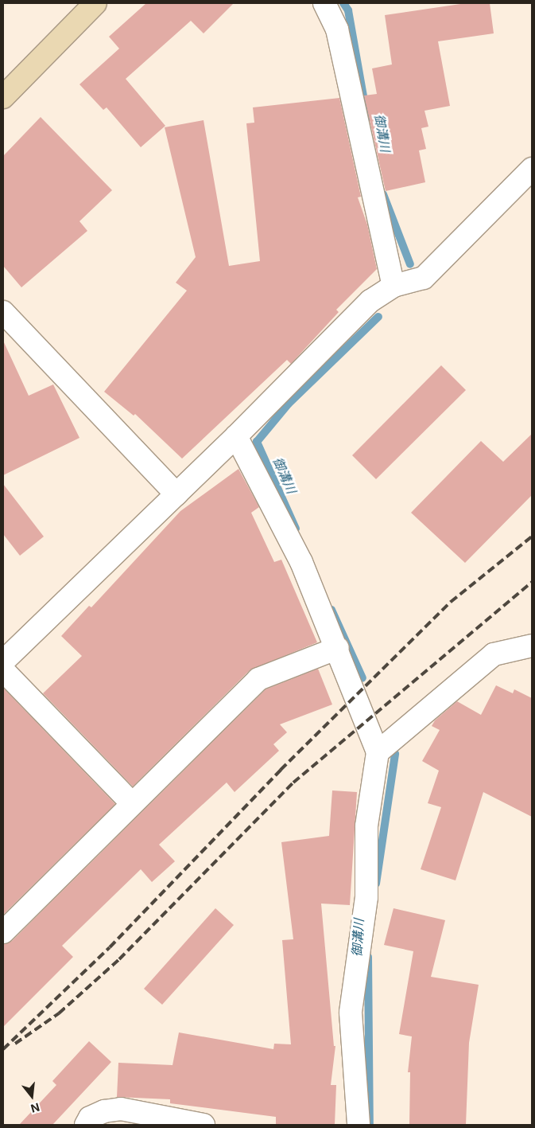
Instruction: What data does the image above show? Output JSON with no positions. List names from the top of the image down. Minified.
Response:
{"water":["御溝川"],"north":"bottom"}
